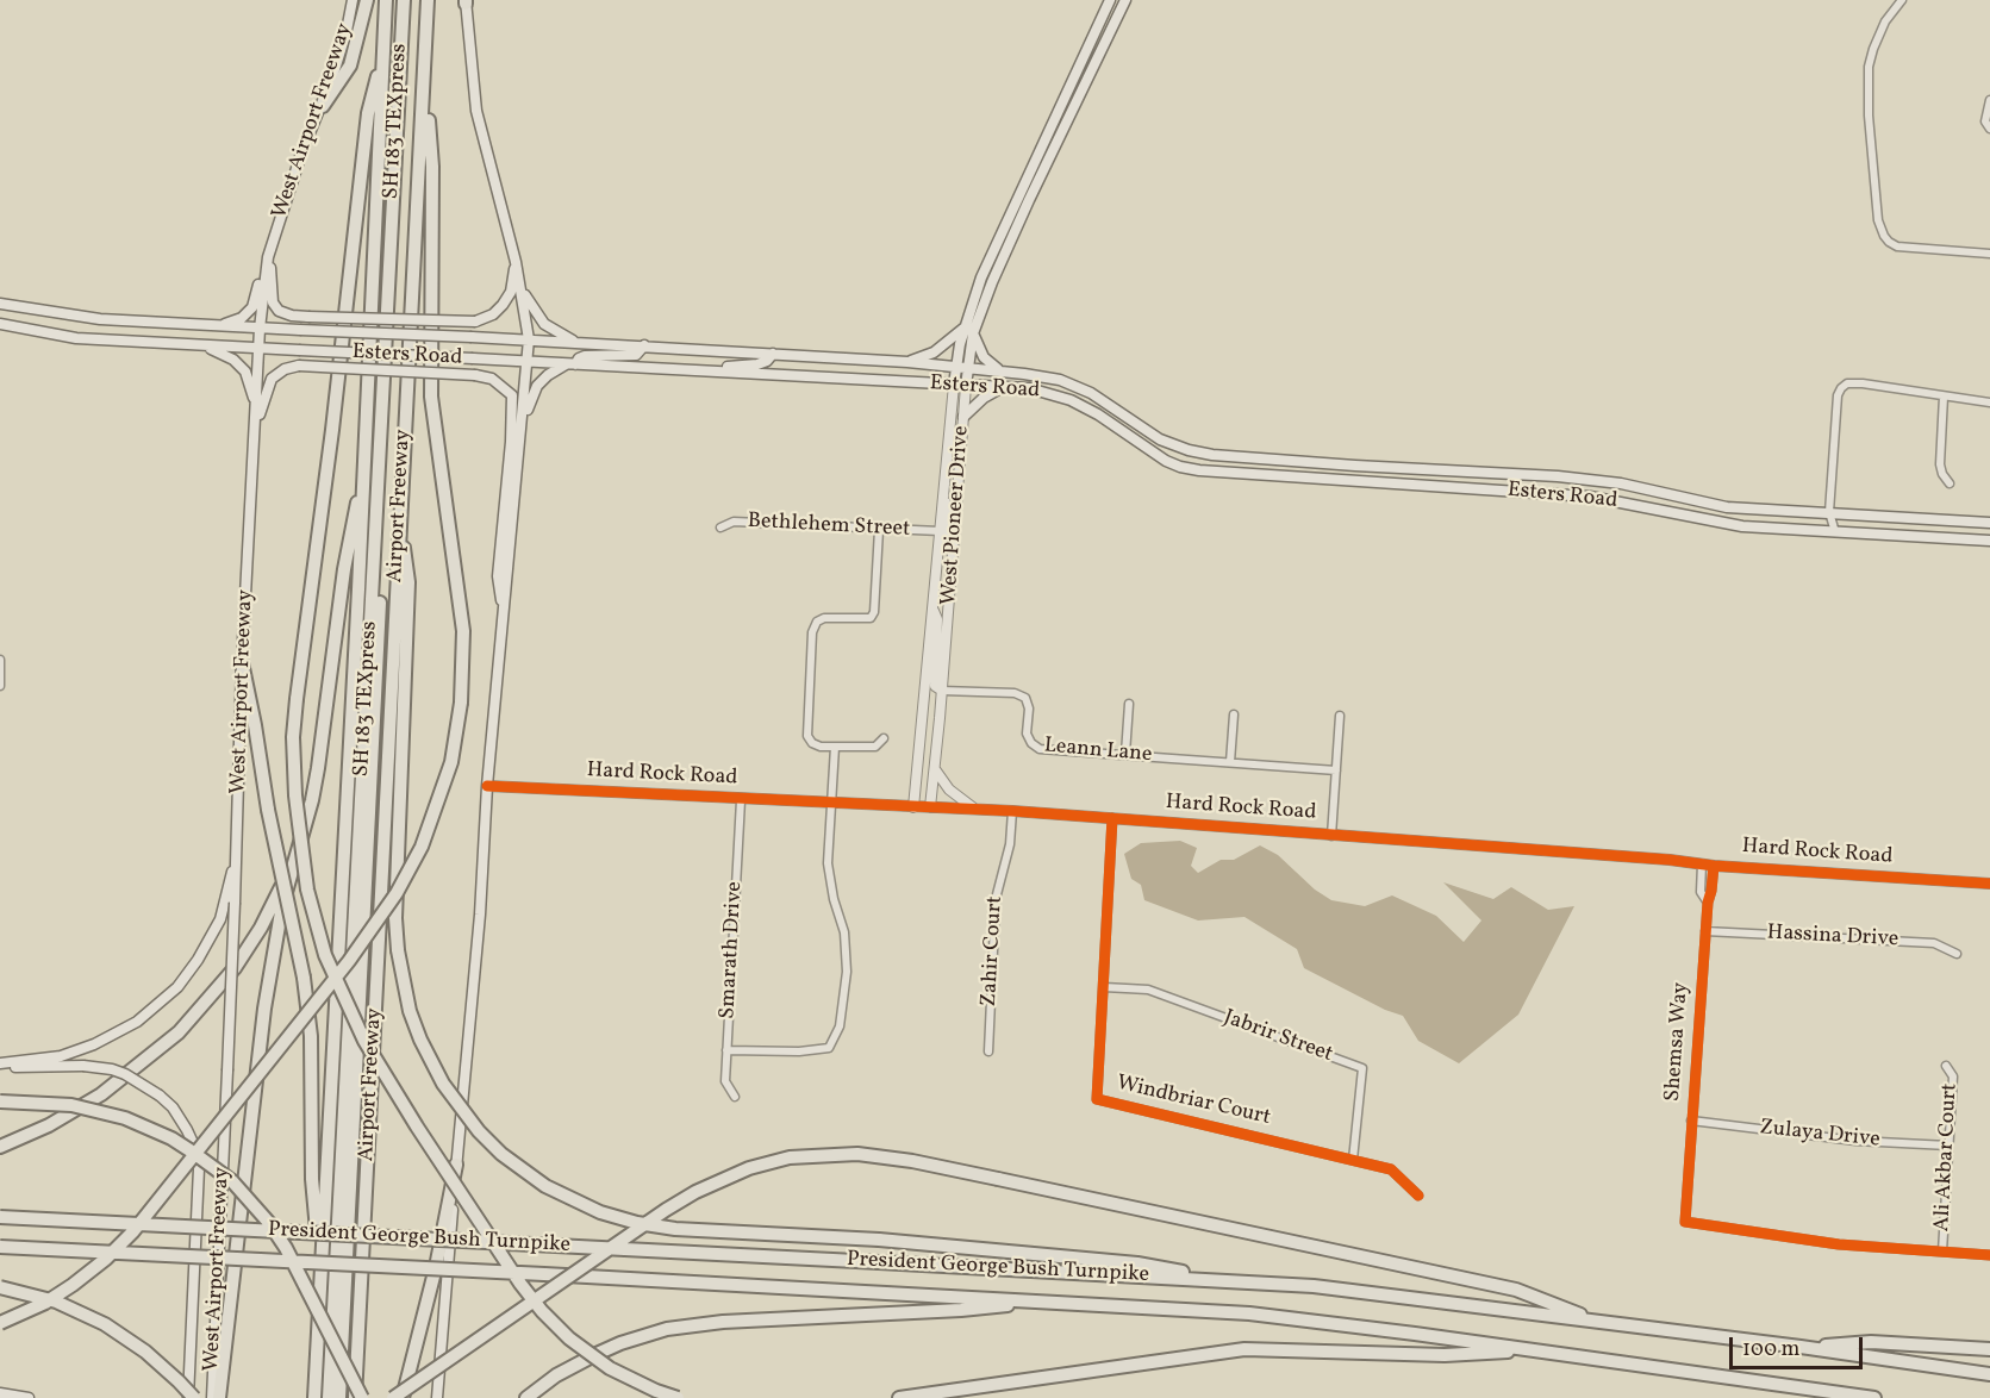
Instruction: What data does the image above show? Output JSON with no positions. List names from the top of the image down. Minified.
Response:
{"streets":{"highway":["SH 183 TEXpress","Airport Freeway","President George Bush Turnpike"],"main road":["West Airport Freeway","Esters Road","West Pioneer Drive"],"street":["Bethlehem Street","Leann Lane","Hard Rock Road","Hassina Drive","Smarath Drive","Zahir Court","Jabrir Street","Shemsa Way","Windbriar Court","Zulaya Drive","Ali Akbar Court"]},"crossings":[["West Airport Freeway","Esters Road"],["Esters Road","West Pioneer Drive"],["West Pioneer Drive","Bethlehem Street"],["West Pioneer Drive","Leann Lane"],["West Pioneer Drive","Hard Rock Road"],["Hard Rock Road","Smarath Drive"],["Hard Rock Road","Zahir Court"],["Hard Rock Road","Shemsa Way"],["Hard Rock Road","Windbriar Court"],["Hassina Drive","Shemsa Way"],["Jabrir Street","Windbriar Court"],["Shemsa Way","Zulaya Drive"],["Shemsa Way","Ali Akbar Court"],["Zulaya Drive","Ali Akbar Court"]],"scale_bar":"100 m"}
